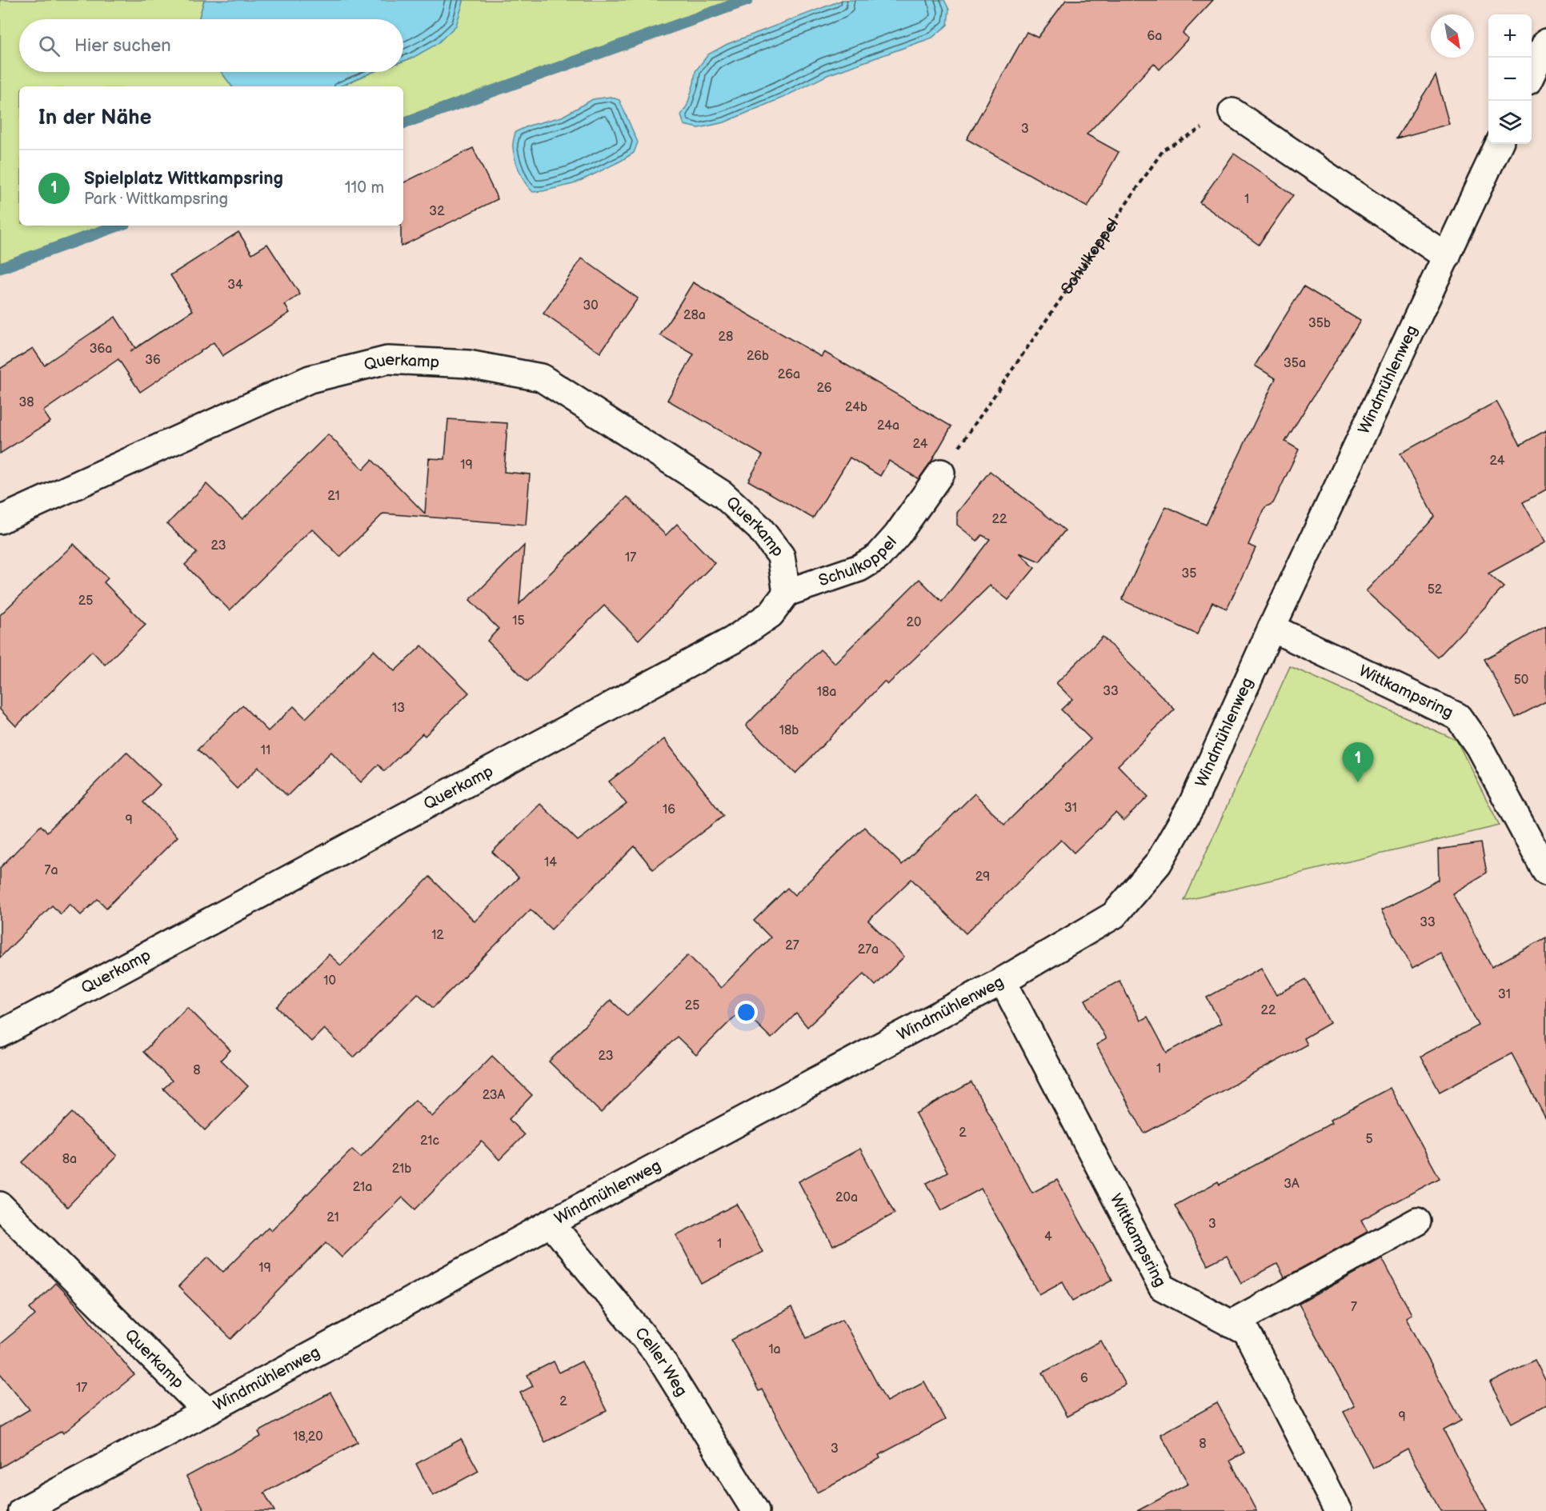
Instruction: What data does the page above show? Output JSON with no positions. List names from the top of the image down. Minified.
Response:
{"streets":{"street":["Schulkoppel","Querkamp","Windmühlenweg","Wittkampsring","Celler Weg"]},"crossings":[["Schulkoppel","Querkamp"],["Querkamp","Windmühlenweg"],["Windmühlenweg","Wittkampsring"],["Windmühlenweg","Celler Weg"]],"house_numbers":["6a","3","1","32","34","30","28a","35b","28","36a","26b","36","35a","26a","26","38","24b","24a","24","24","19","21","22","23","17","35","52","25","15","20","50","33","18a","13","18b","11","31","16","9","14","7a","29","33","12","27","27a","10","31","25","22","23","1","8","23A","2","5","21c","8a","21b","3A","21a","20a","21","3","4","1","19","7","1a","6","17","2","9","18,20","8","3"],"north":"bottom right","page":{"map_buttons":["+","−"],"search":"Hier suchen","heading":"In der Nähe","list":[{"mark":"1","name":"Spielplatz Wittkampsring","note":"Park · Wittkampsring","value":"110 m"}],"pins":"1"}}
